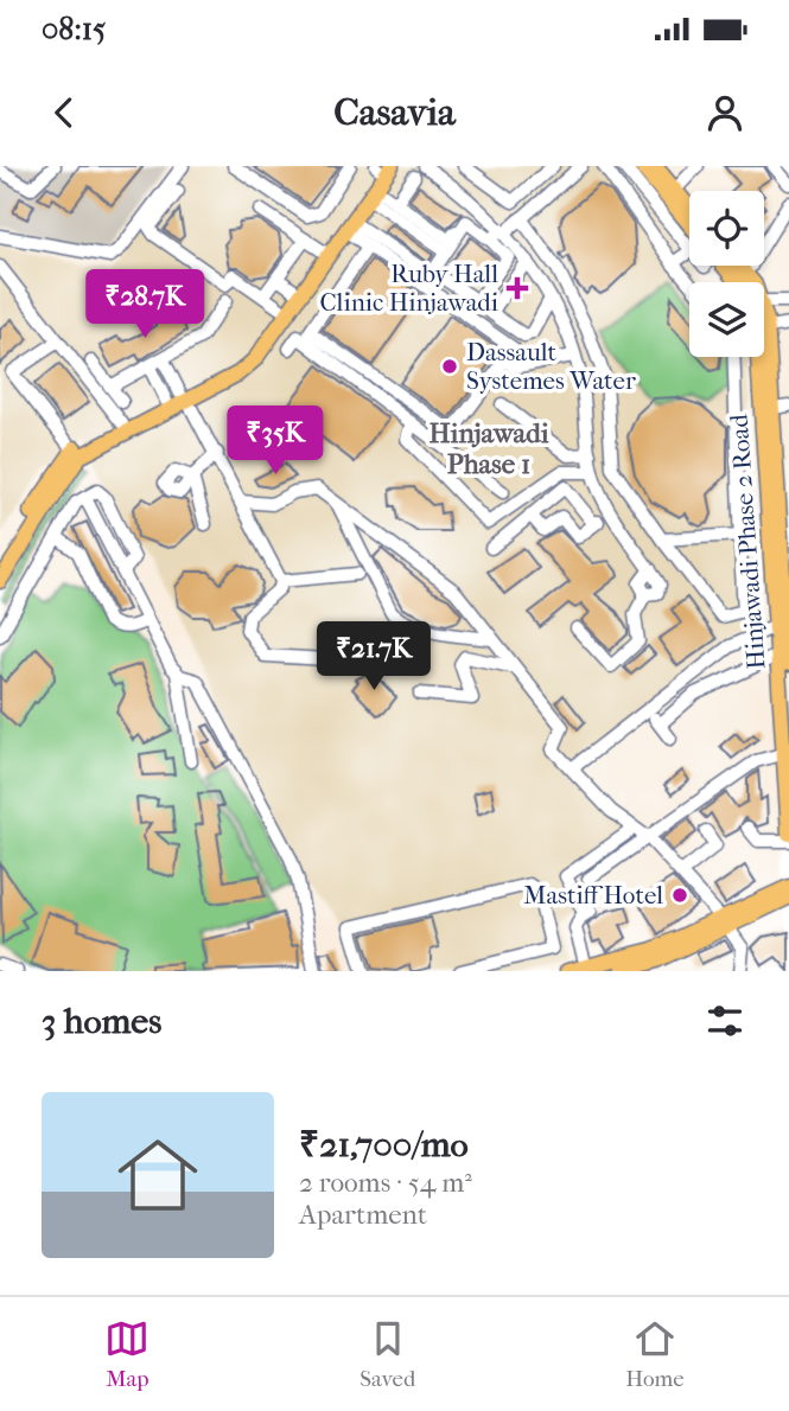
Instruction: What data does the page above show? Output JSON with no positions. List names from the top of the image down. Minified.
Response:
{"streets":{"main road":["Hinjawadi Phase 2 Road"]},"districts":["Hinjawadi Phase 1"],"places":{"health":["Ruby Hall Clinic Hinjawadi"],"other":["Dassault Systemes Water","Mastiff Hotel"]},"page":{"status":"08:15","header":"Casavia","price":["₹28.7K","₹35K","₹21.7K"],"heading":"3 homes","list":[{"name":"₹21,700/mo","note":"2 rooms · 54 m² · Apartment"}],"tabs":["Map","Saved","Home"]}}
